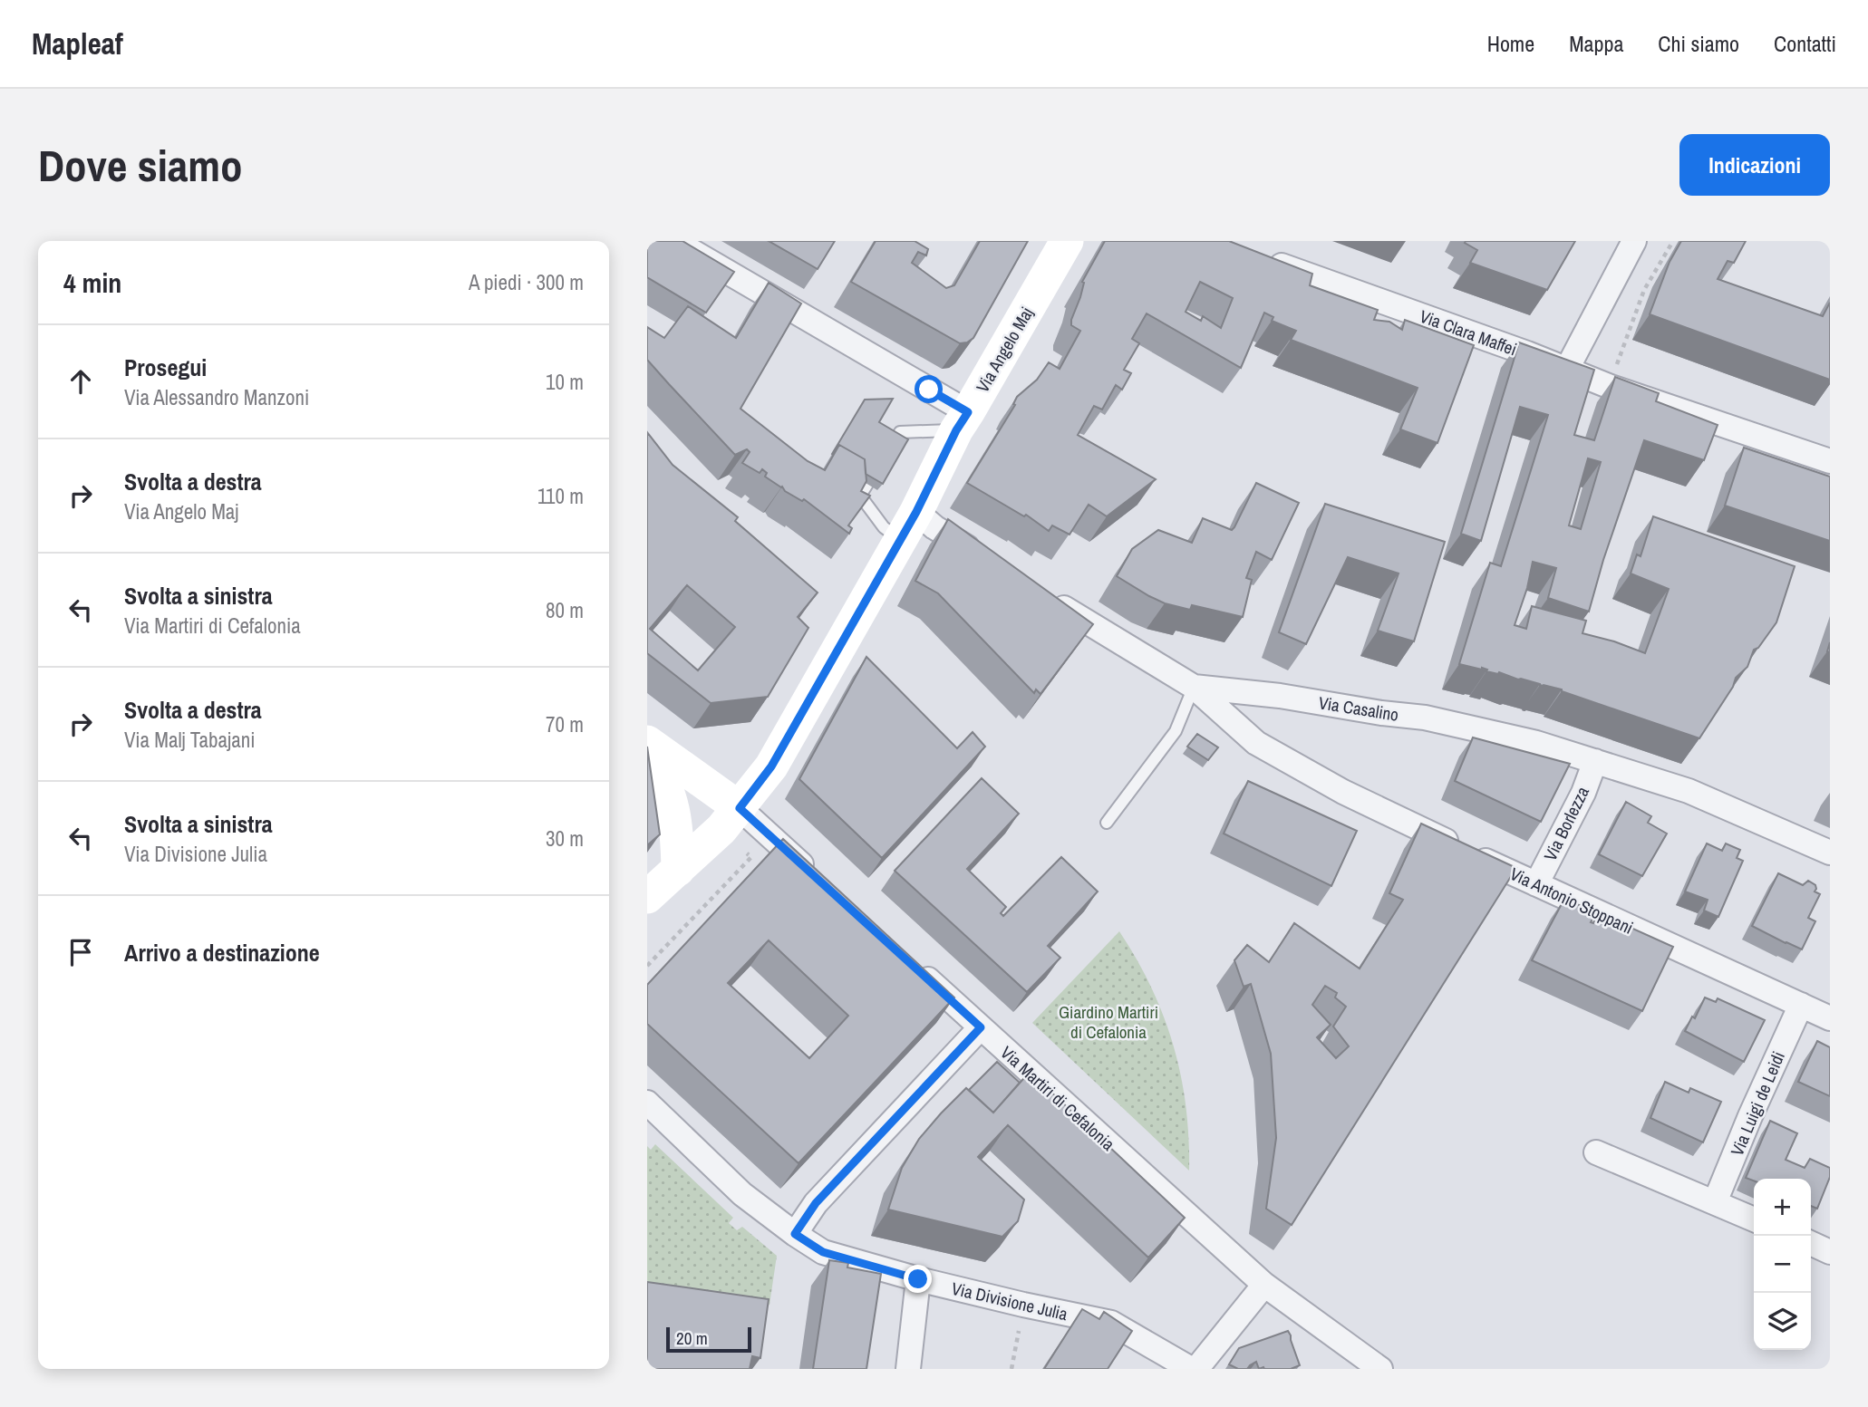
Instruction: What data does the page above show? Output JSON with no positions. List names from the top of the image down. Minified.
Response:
{"streets":{"main road":["Via Angelo Maj"],"street":["Via Clara Maffei","Via Casalino","Via Borlezza","Via Antonio Stoppani","Via Martiri di Cefalonia","Via Luigi de Leidi","Via Divisione Julia"]},"crossings":[["Via Casalino","Via Borlezza"],["Via Casalino","Via Antonio Stoppani"],["Via Borlezza","Via Antonio Stoppani"],["Via Antonio Stoppani","Via Luigi de Leidi"]],"parks":["Giardino Martiri di Cefalonia"],"scale_bar":"20 m","page":{"header":"Mapleaf","nav":["Home","Mappa","Chi siamo","Contatti"],"buttons":"Indicazioni","title":"Dove siamo","heading":["4 min","A piedi · 300 m"],"list":[["Prosegui","Via Alessandro Manzoni","10 m"],["Svolta a destra","Via Angelo Maj","110 m"],["Svolta a sinistra","Via Martiri di Cefalonia","80 m"],["Svolta a destra","Via Malj Tabajani","70 m"],["Svolta a sinistra","Via Divisione Julia","30 m"],"Arrivo a destinazione"],"map_buttons":["+","−"],"scale":"20 m"}}
